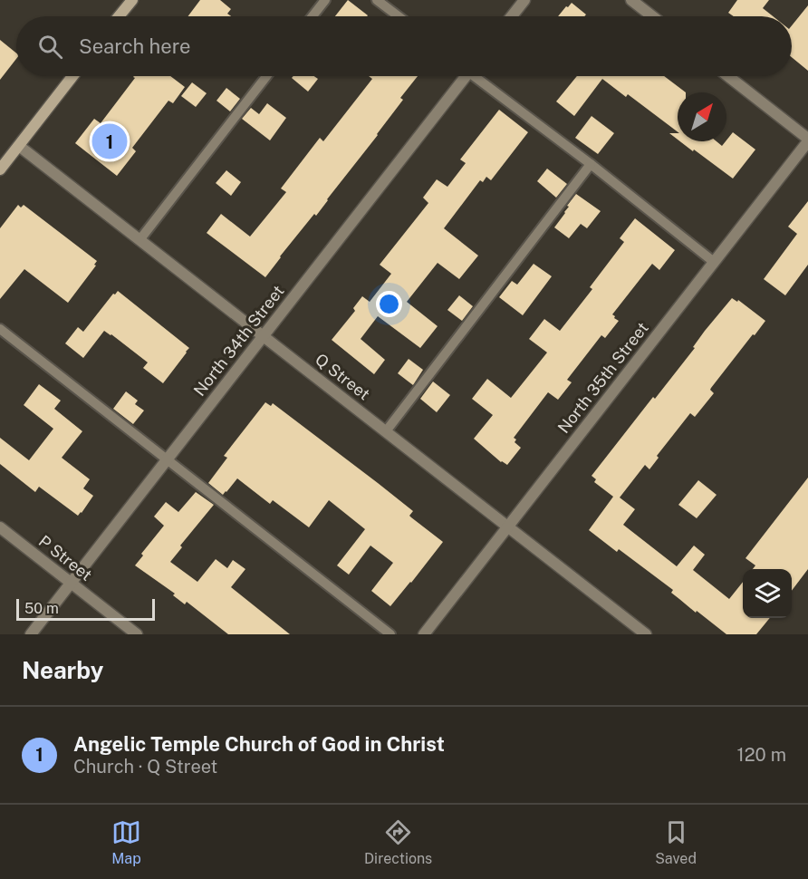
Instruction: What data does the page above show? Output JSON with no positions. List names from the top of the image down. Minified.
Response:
{"streets":{"street":["North 34th Street","Q Street","North 35th Street","P Street"]},"crossings":[["North 34th Street","Q Street"],["North 34th Street","P Street"],["Q Street","North 35th Street"]],"scale_bar":"50 m","north":"top right","page":{"search":"Search here","pins":"1","scale":"50 m","heading":"Nearby","list":[{"mark":"1","name":"Angelic Temple Church of God in Christ","note":"Church · Q Street","value":"120 m"}],"nav":["Map","Directions","Saved"]}}
